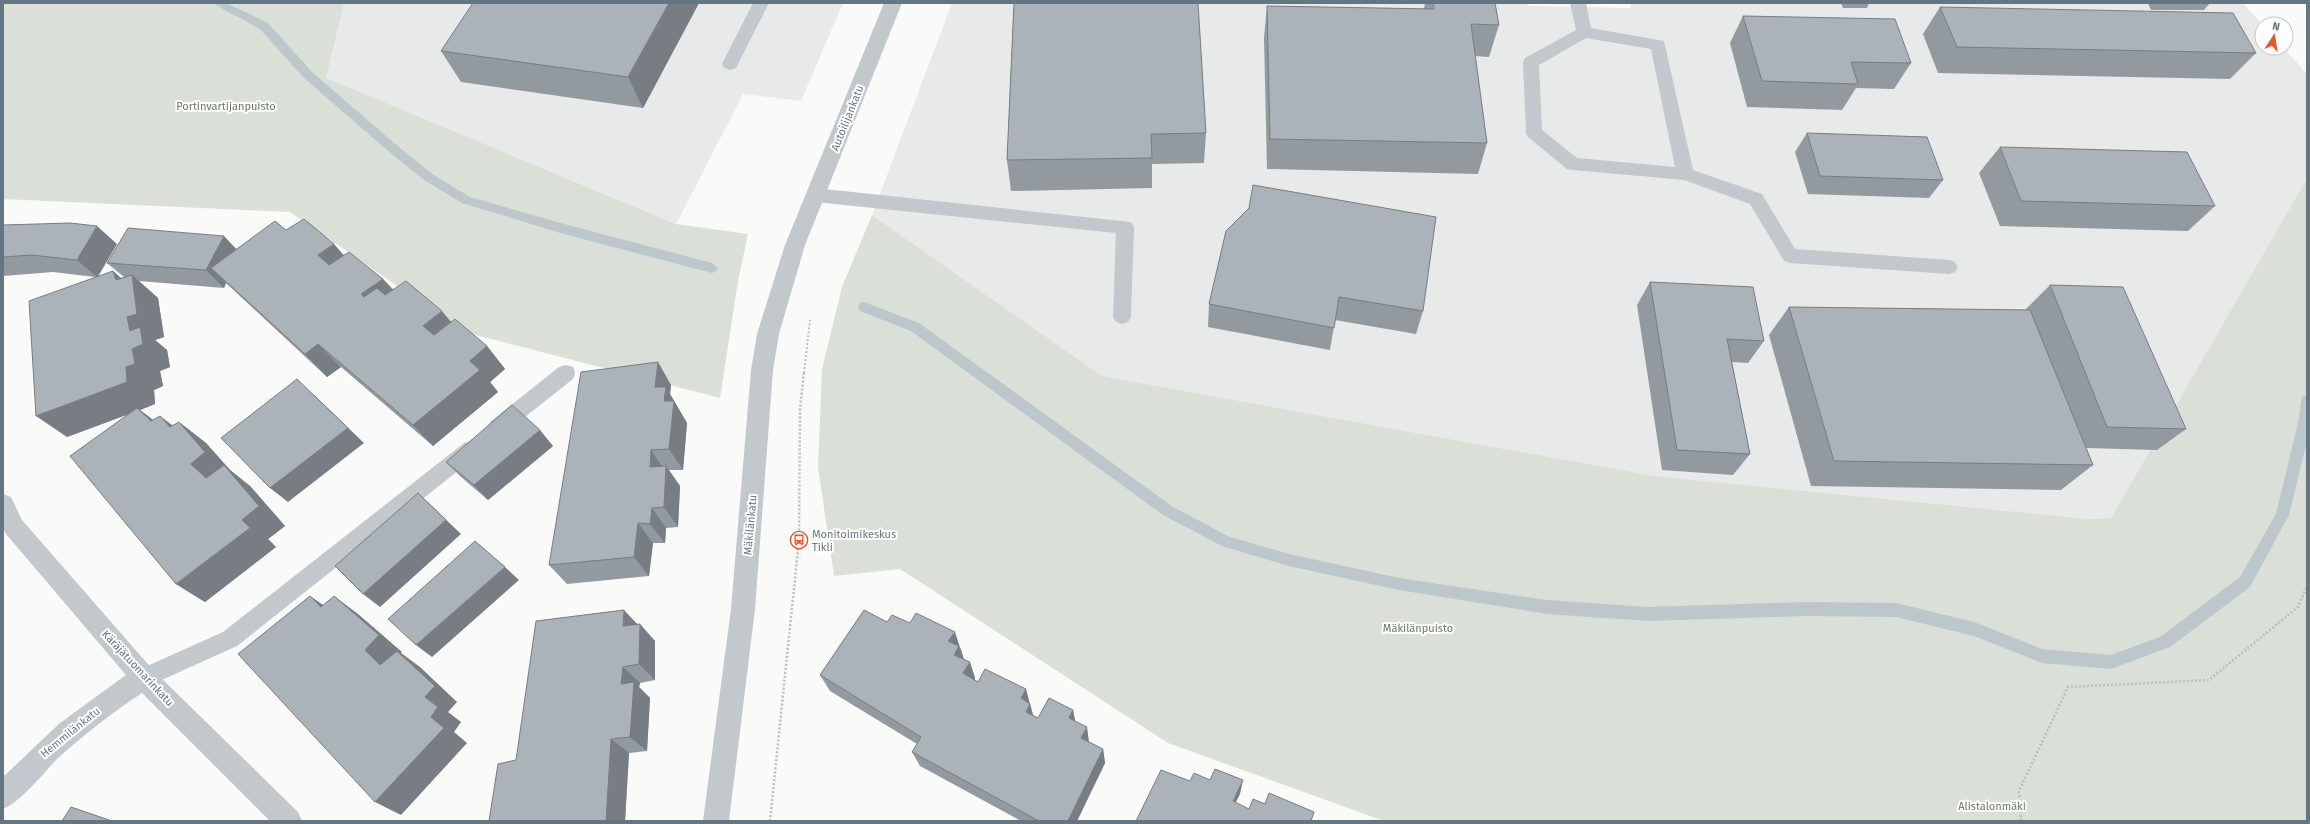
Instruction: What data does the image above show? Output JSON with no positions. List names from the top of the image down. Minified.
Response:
{"streets":{"street":["Autoilijankatu","Mäkilänkatu","Käräjätuomarinkatu","Hemmilänkatu"]},"crossings":[["Autoilijankatu","Mäkilänkatu"],["Käräjätuomarinkatu","Hemmilänkatu"]],"parks":["Portinvartijanpuisto","Mäkilänpuisto","Alistalonmäki"],"places":{"bus stop":["Monitoimikeskus Tikli"]},"north":"top"}
